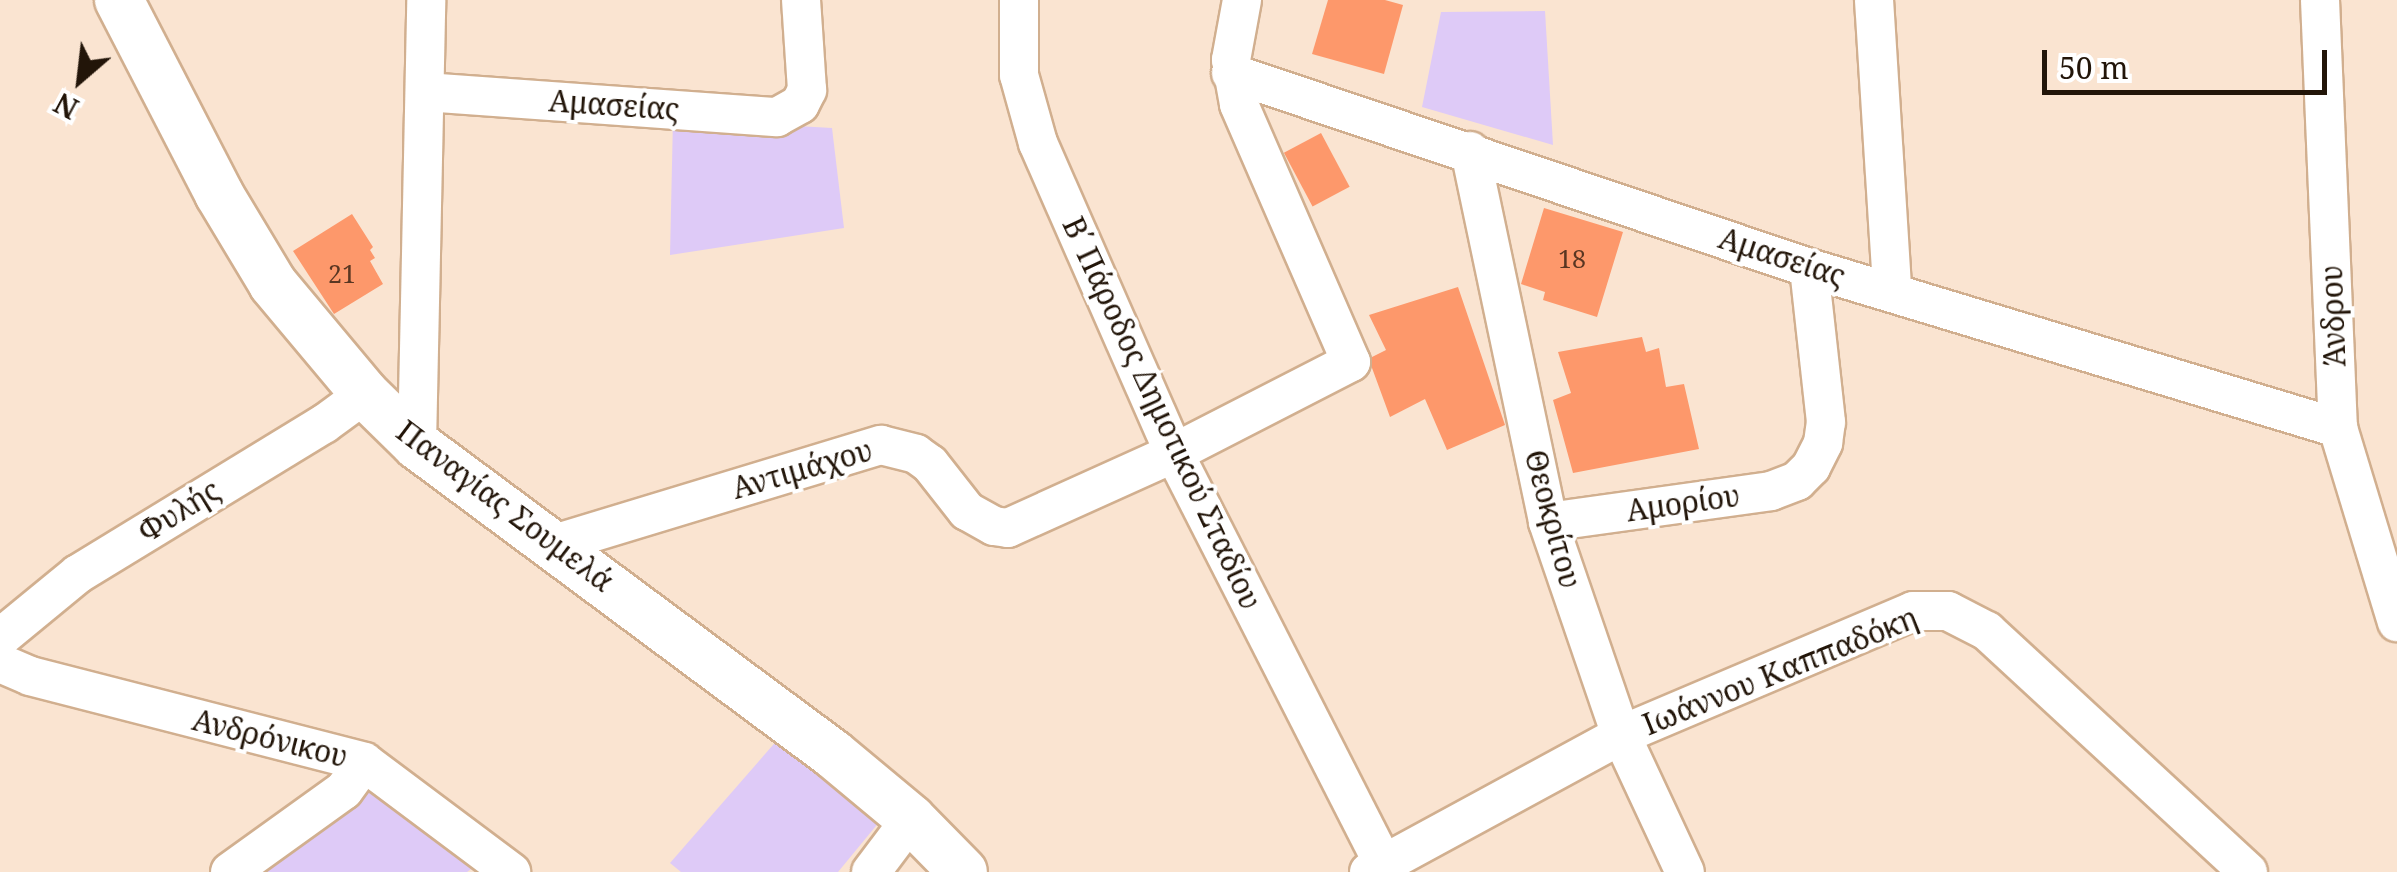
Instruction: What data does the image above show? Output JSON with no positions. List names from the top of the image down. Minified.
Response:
{"streets":{"street":["Αμασείας","Άνδρου","Β΄ Πάροδος Δημοτικού Σταδίου","Αντιμάχου","Αμορίου","Παναγίας Σουμελά","Φυλής","Θεοκρίτου","Ιωάννου Καππαδόκη","Ανδρόνικου"]},"crossings":[["Αμασείας","Άνδρου"],["Αμασείας","Αντιμάχου"],["Αμασείας","Αμορίου"],["Αμασείας","Θεοκρίτου"],["Β΄ Πάροδος Δημοτικού Σταδίου","Αντιμάχου"],["Β΄ Πάροδος Δημοτικού Σταδίου","Ιωάννου Καππαδόκη"],["Αντιμάχου","Παναγίας Σουμελά"],["Αμορίου","Θεοκρίτου"],["Παναγίας Σουμελά","Φυλής"],["Θεοκρίτου","Ιωάννου Καππαδόκη"]],"house_numbers":["18","21"],"scale_bar":"50 m","north":"bottom left"}
